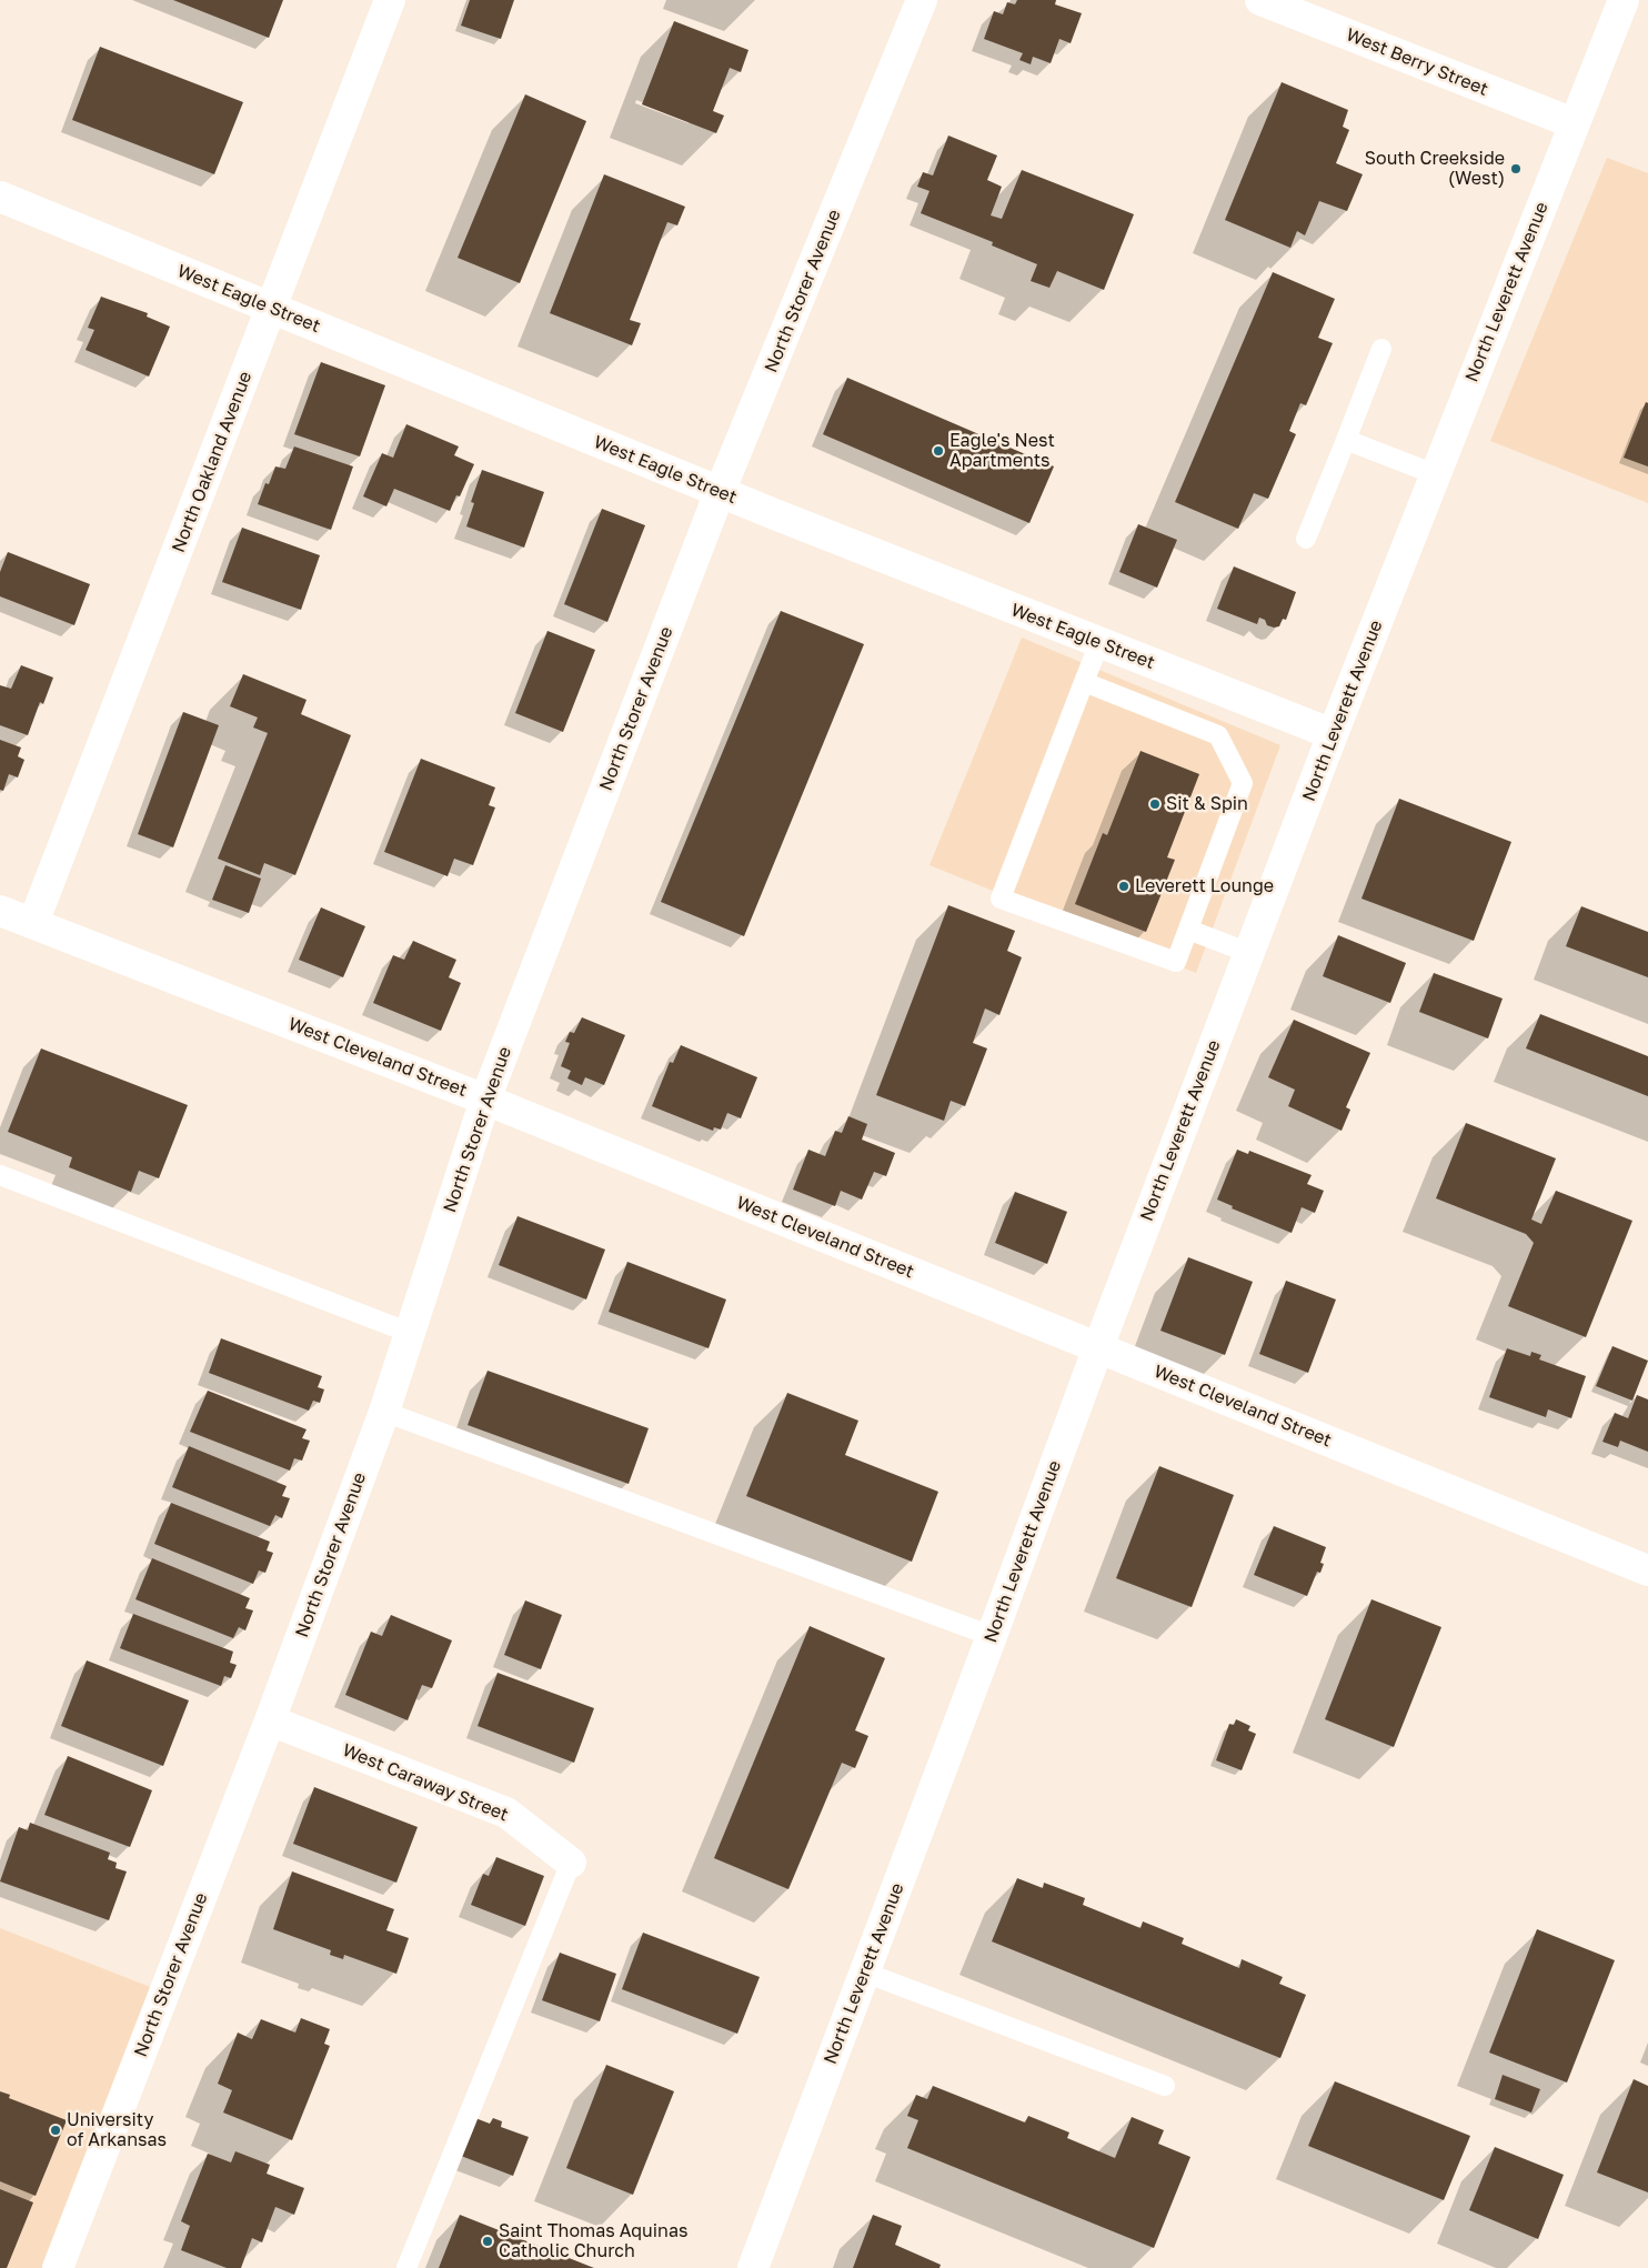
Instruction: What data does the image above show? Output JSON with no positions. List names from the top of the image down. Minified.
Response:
{"streets":{"street":["West Berry Street","North Storer Avenue","North Leverett Avenue","West Eagle Street","North Oakland Avenue","West Cleveland Street","West Caraway Street"]},"crossings":[["West Berry Street","North Leverett Avenue"],["North Storer Avenue","West Eagle Street"],["North Storer Avenue","West Cleveland Street"],["North Storer Avenue","West Caraway Street"],["North Leverett Avenue","West Eagle Street"],["North Leverett Avenue","West Cleveland Street"],["West Eagle Street","North Oakland Avenue"],["North Oakland Avenue","West Cleveland Street"]],"places":["South Creekside (West)","Eagle's Nest Apartments","Sit & Spin","Leverett Lounge","University of Arkansas","Saint Thomas Aquinas Catholic Church"]}
